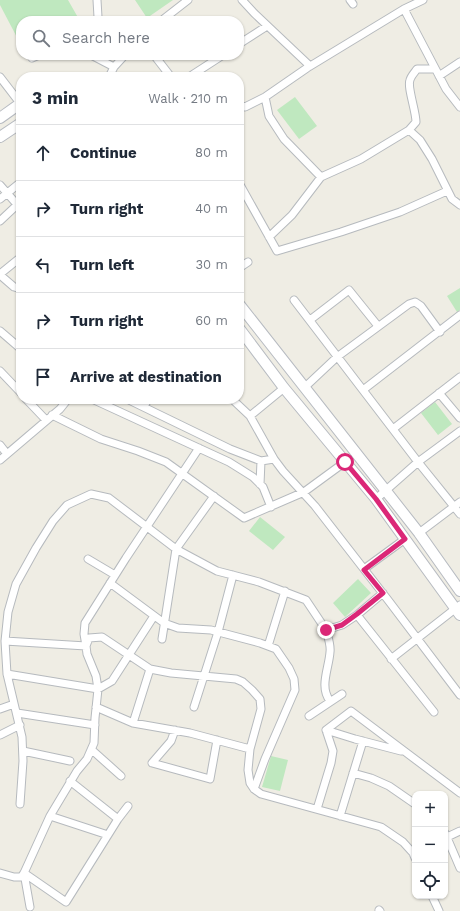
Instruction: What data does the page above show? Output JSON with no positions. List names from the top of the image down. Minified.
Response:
{"page":{"search":"Search here","heading":["3 min","Walk · 210 m"],"list":[["Continue","80 m"],["Turn right","40 m"],["Turn left","30 m"],["Turn right","60 m"],"Arrive at destination"],"map_buttons":["+","−"]}}
